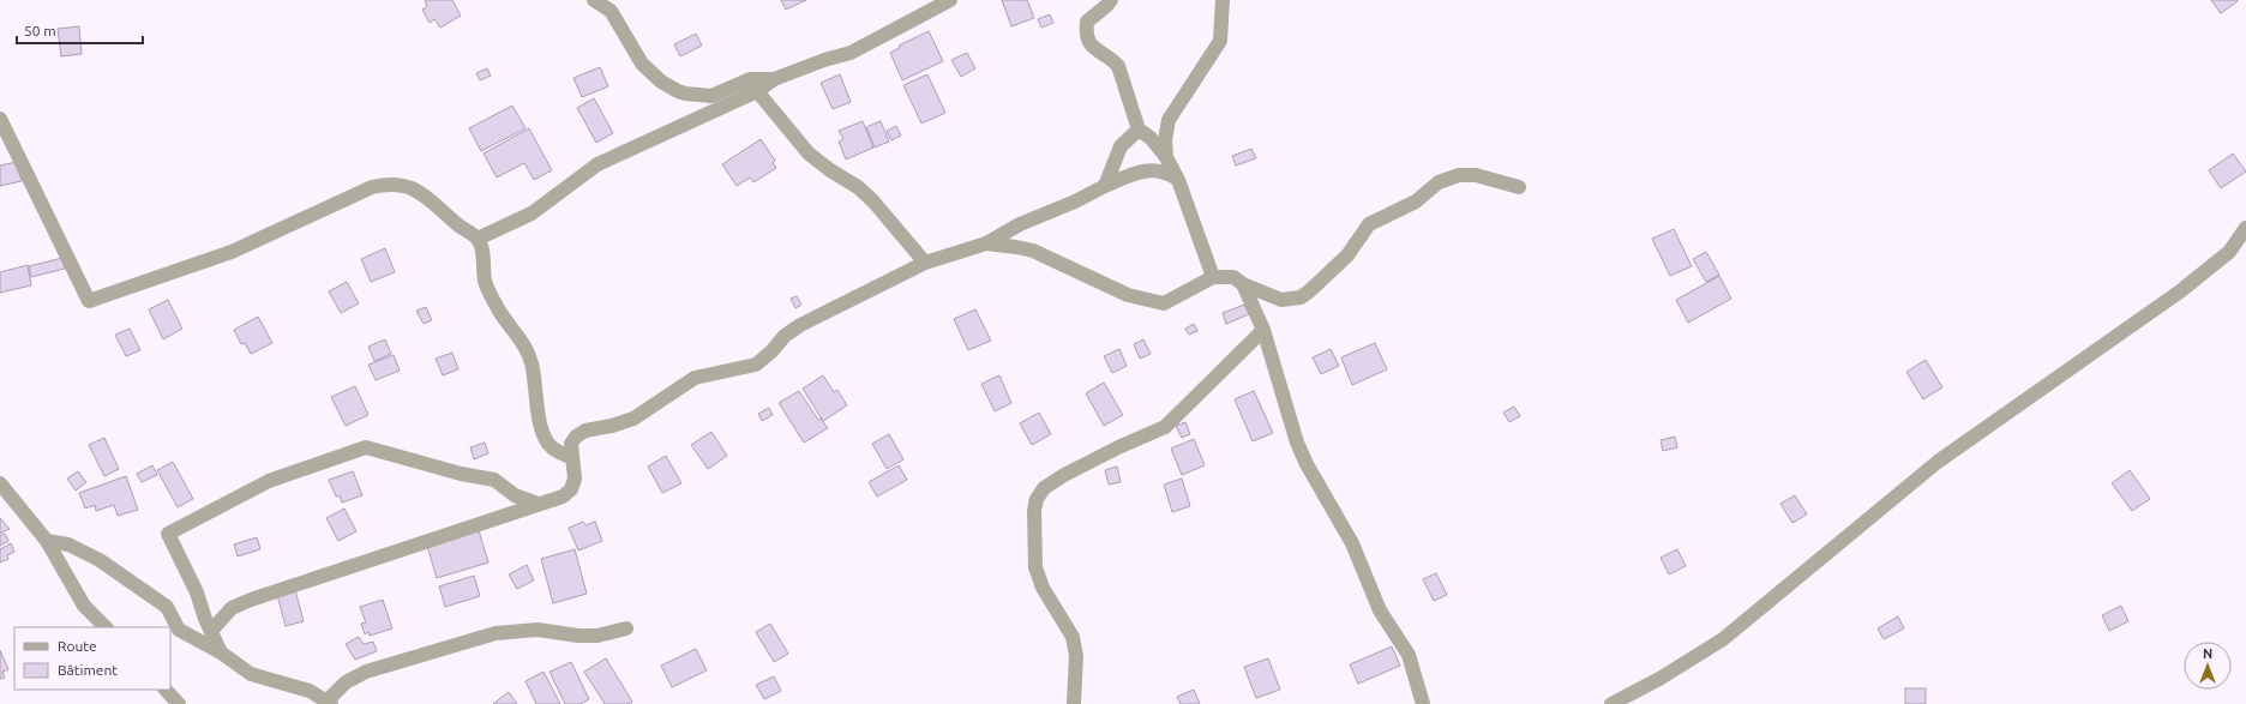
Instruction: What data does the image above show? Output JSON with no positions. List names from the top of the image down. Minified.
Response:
{"legend":["Route","Bâtiment"],"scale_bar":"50 m","north":"top"}
